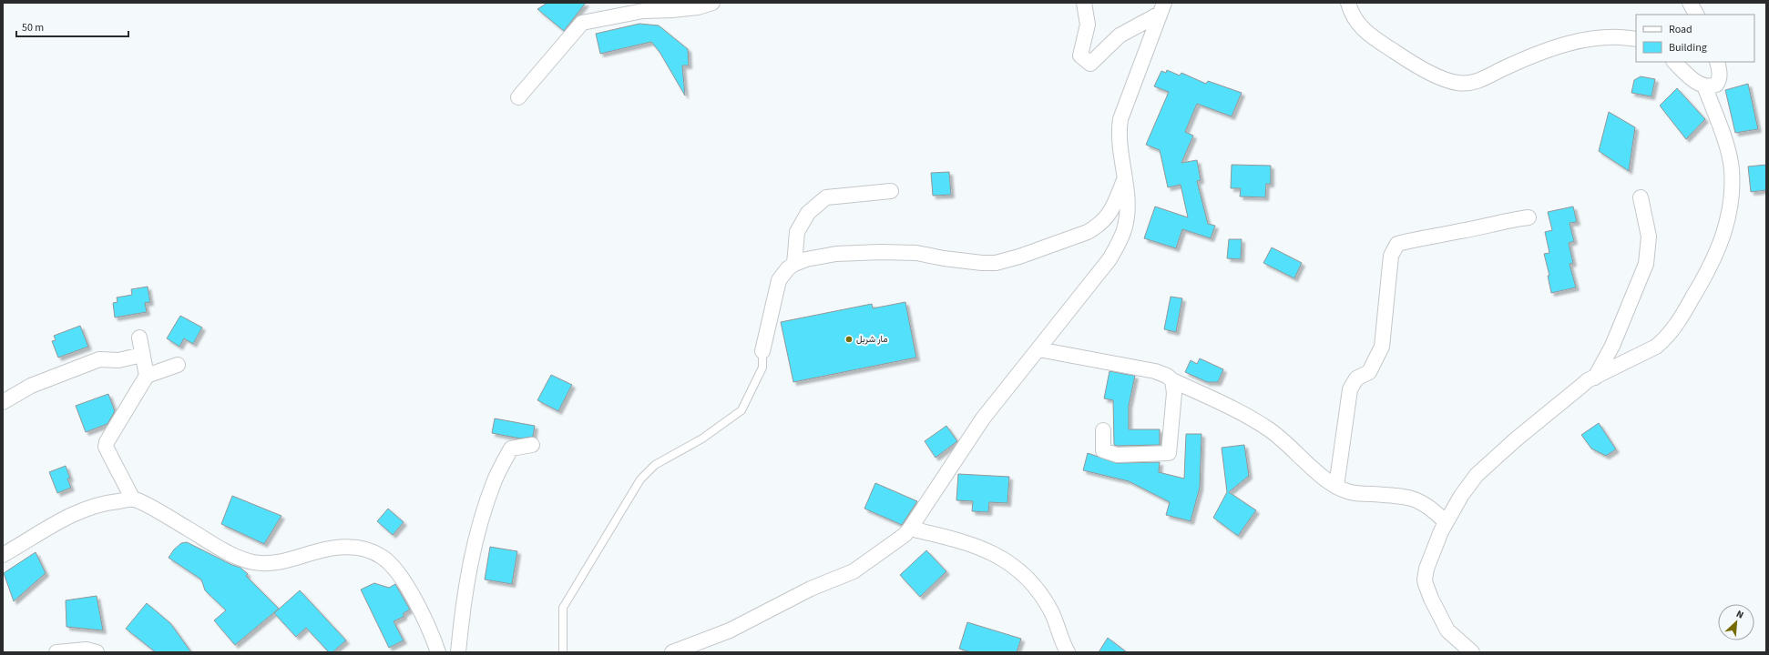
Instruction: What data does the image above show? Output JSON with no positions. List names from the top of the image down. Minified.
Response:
{"places":["مار شربل"],"legend":["Road","Building"],"scale_bar":"50 m","north":"top right"}
